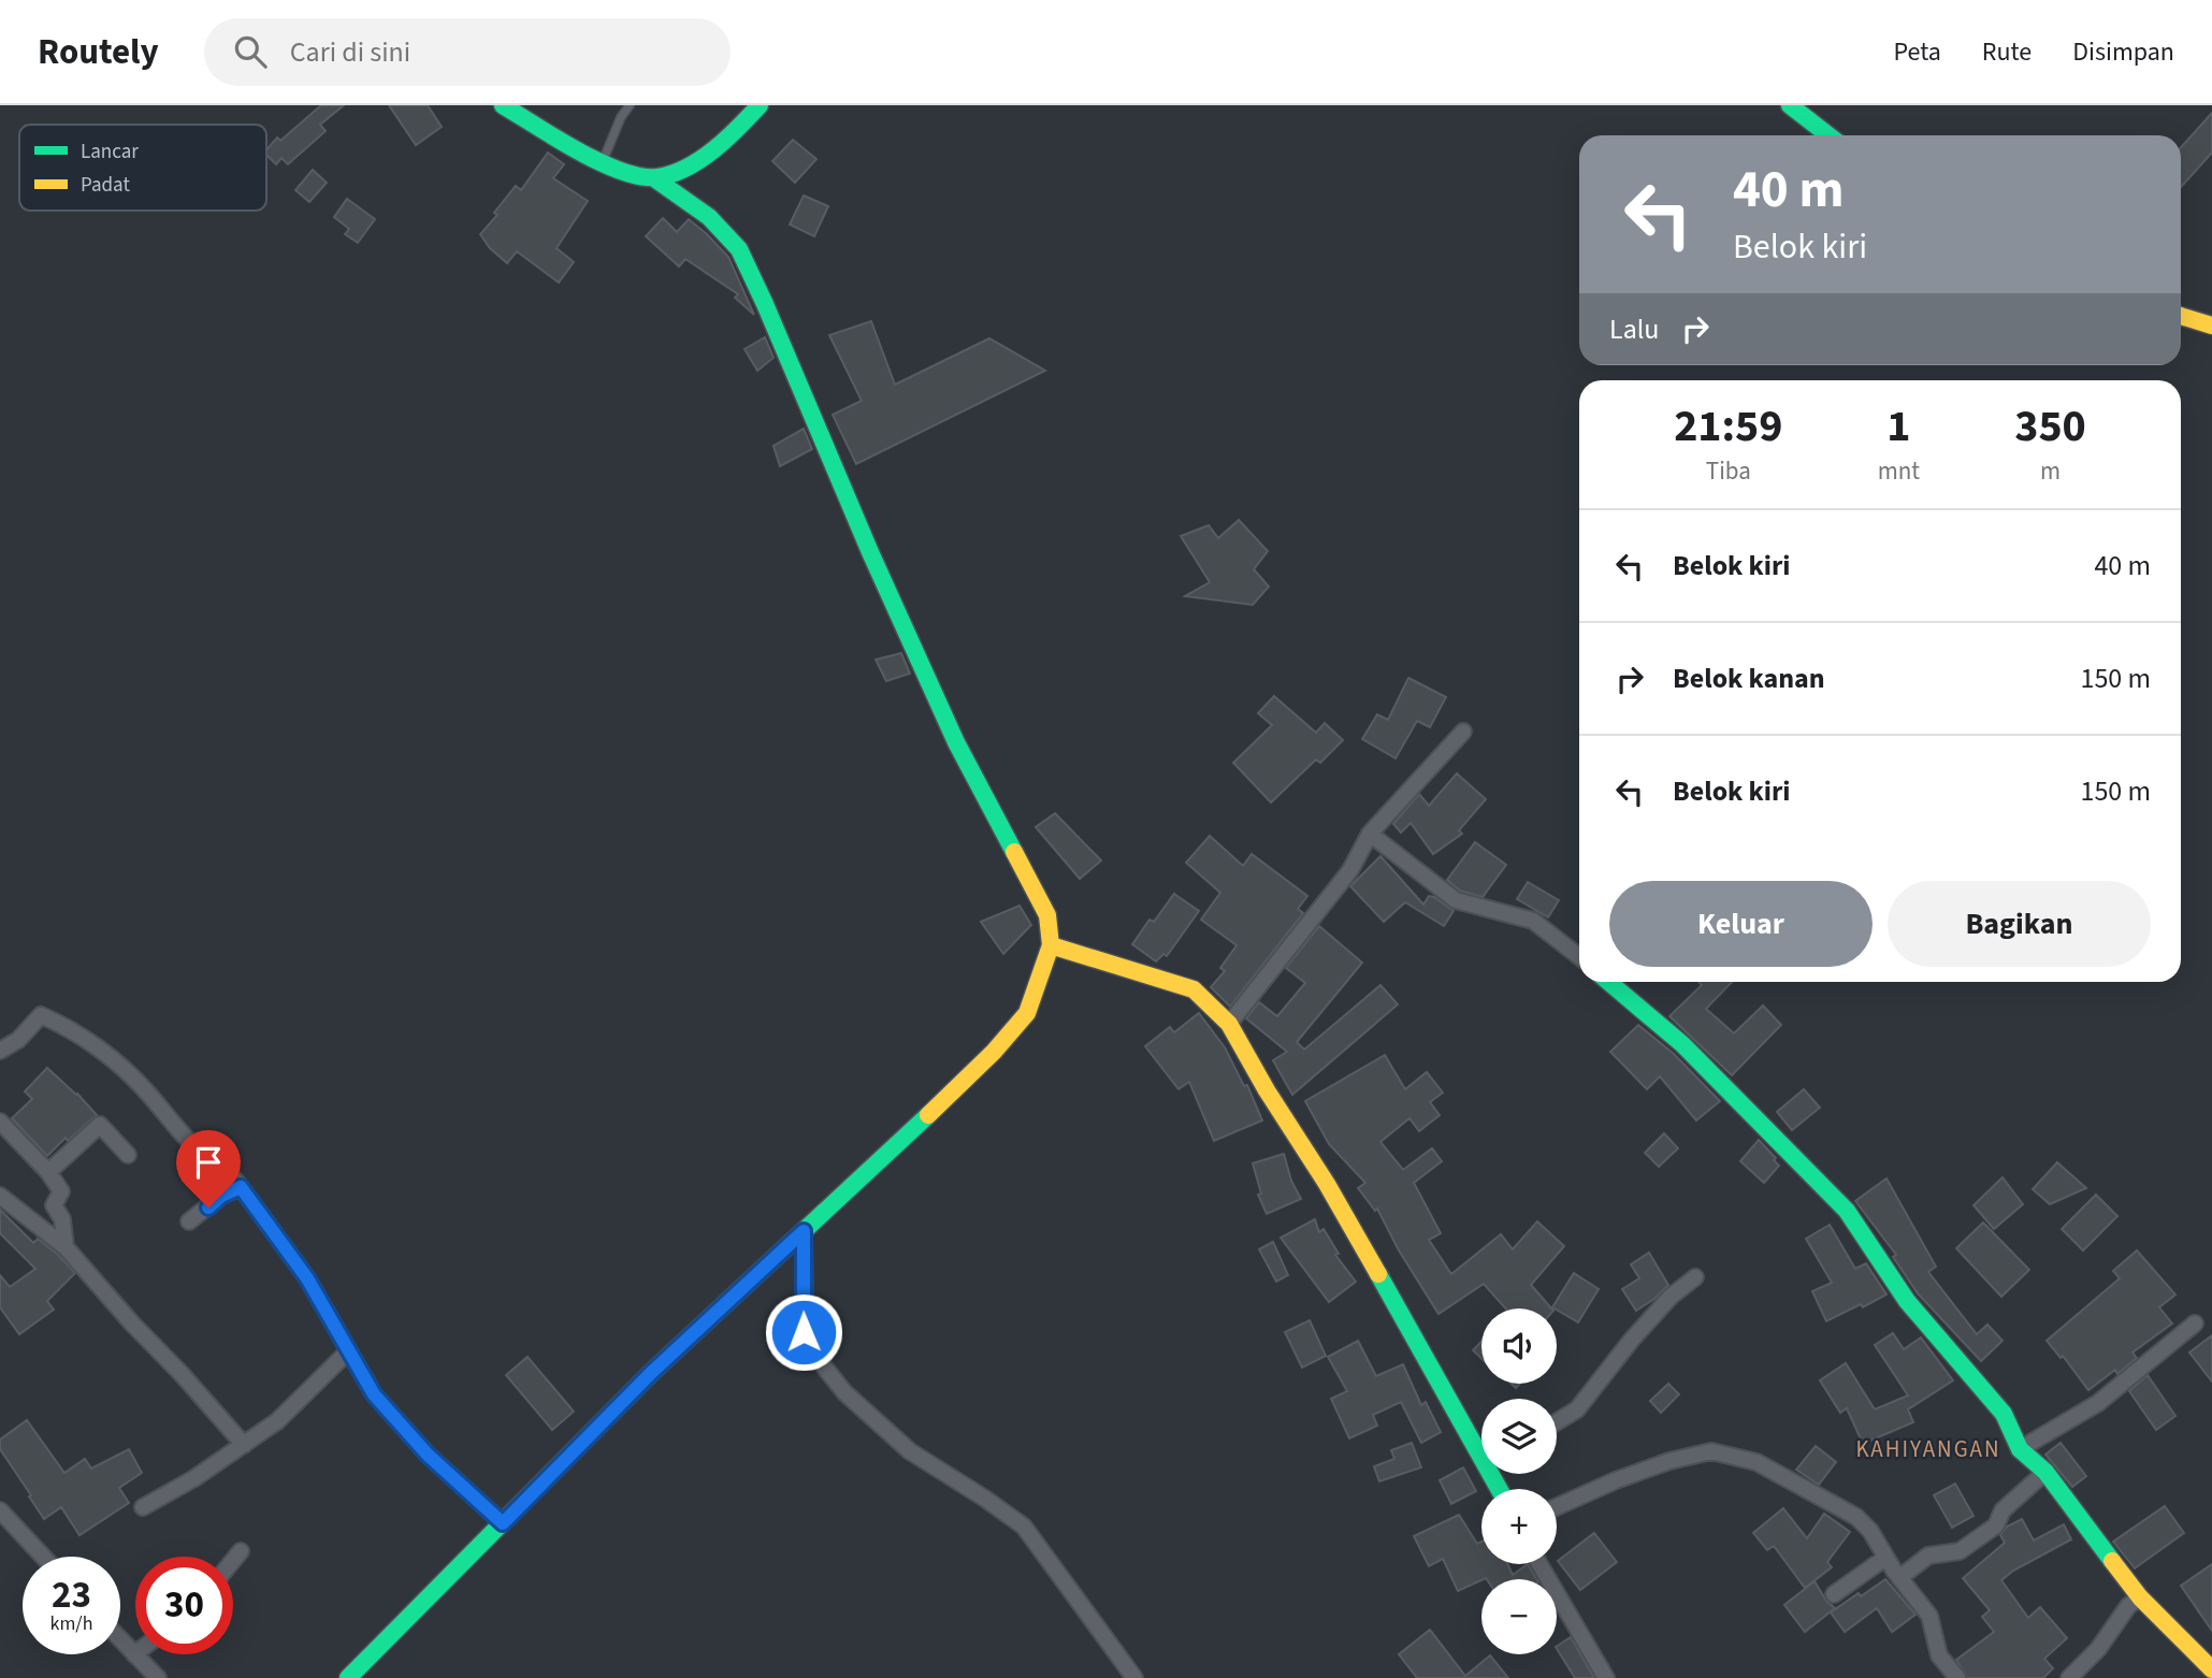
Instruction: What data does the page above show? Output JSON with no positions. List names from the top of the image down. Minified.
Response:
{"districts":["KAHIYANGAN"],"legend":["Lancar","Padat"],"page":{"header":"Routely","search":"Cari di sini","nav":["Peta","Rute","Disimpan"],"turn":["40 m","Belok kiri"],"then":"Lalu","eta":["21:59","Tiba","1","mnt","350","m"],"list":[{"name":"Belok kiri","value":"40 m"},{"name":"Belok kanan","value":"150 m"},{"name":"Belok kiri","value":"150 m"}],"buttons":["Keluar","Bagikan"],"map_buttons":["+","−"],"speed":"23 km/h","limit":"30"}}
